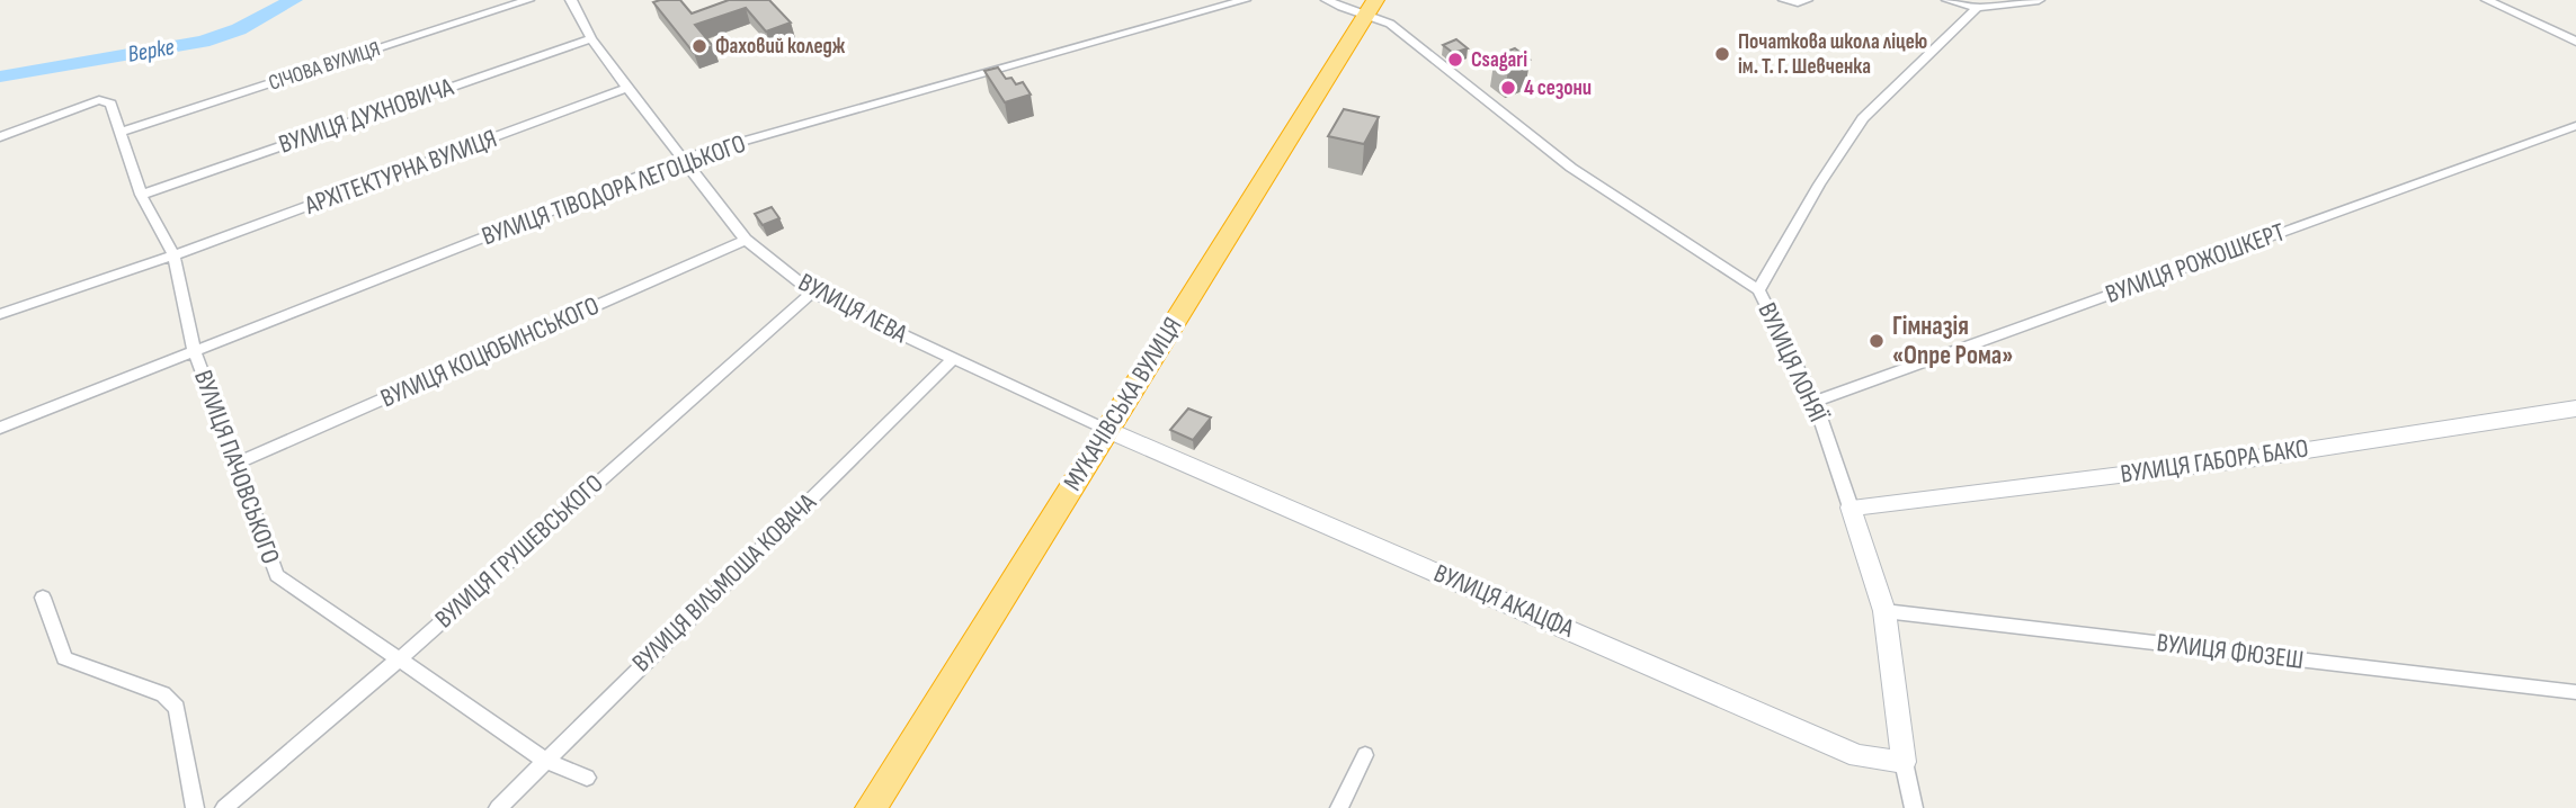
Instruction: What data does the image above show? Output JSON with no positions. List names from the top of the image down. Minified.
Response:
{"streets":{"highway":["МУКАЧІВСЬКА ВУЛИЦЯ"],"street":["СІЧОВА ВУЛИЦЯ","ВУЛИЦЯ ДУХНОВИЧА","АРХІТЕКТУРНА ВУЛИЦЯ","ВУЛИЦЯ ТІВОДОРА ЛЕГОЦЬКОГО","ВУЛИЦЯ РОЖОШКЕРТ","ВУЛИЦЯ ЛЕВА","ВУЛИЦЯ КОЦЮБИНСЬКОГО","ВУЛИЦЯ ЛОНЯЇ","ВУЛИЦЯ ГАБОРА БАКО","ВУЛИЦЯ ПАЧОВСЬКОГО","ВУЛИЦЯ ГРУШЕВСЬКОГО","ВУЛИЦЯ ВІЛЬМОША КОВАЧА","ВУЛИЦЯ АКАЦФА","ВУЛИЦЯ ФЮЗЕШ"]},"crossings":[["СІЧОВА ВУЛИЦЯ","ВУЛИЦЯ ПАЧОВСЬКОГО"],["ВУЛИЦЯ ДУХНОВИЧА","ВУЛИЦЯ ЛЕВА"],["ВУЛИЦЯ ДУХНОВИЧА","ВУЛИЦЯ ПАЧОВСЬКОГО"],["АРХІТЕКТУРНА ВУЛИЦЯ","ВУЛИЦЯ ЛЕВА"],["АРХІТЕКТУРНА ВУЛИЦЯ","ВУЛИЦЯ ПАЧОВСЬКОГО"],["ВУЛИЦЯ ТІВОДОРА ЛЕГОЦЬКОГО","ВУЛИЦЯ ЛЕВА"],["ВУЛИЦЯ ТІВОДОРА ЛЕГОЦЬКОГО","ВУЛИЦЯ ПАЧОВСЬКОГО"],["ВУЛИЦЯ РОЖОШКЕРТ","ВУЛИЦЯ ЛОНЯЇ"],["ВУЛИЦЯ ЛЕВА","ВУЛИЦЯ КОЦЮБИНСЬКОГО"],["ВУЛИЦЯ ЛЕВА","МУКАЧІВСЬКА ВУЛИЦЯ"],["ВУЛИЦЯ ЛЕВА","ВУЛИЦЯ ГРУШЕВСЬКОГО"],["ВУЛИЦЯ ЛЕВА","ВУЛИЦЯ ВІЛЬМОША КОВАЧА"],["ВУЛИЦЯ ЛЕВА","ВУЛИЦЯ АКАЦФА"],["ВУЛИЦЯ КОЦЮБИНСЬКОГО","ВУЛИЦЯ ПАЧОВСЬКОГО"],["ВУЛИЦЯ ЛОНЯЇ","МУКАЧІВСЬКА ВУЛИЦЯ"],["ВУЛИЦЯ ЛОНЯЇ","ВУЛИЦЯ ГАБОРА БАКО"],["ВУЛИЦЯ ЛОНЯЇ","ВУЛИЦЯ АКАЦФА"],["ВУЛИЦЯ ЛОНЯЇ","ВУЛИЦЯ ФЮЗЕШ"],["МУКАЧІВСЬКА ВУЛИЦЯ","ВУЛИЦЯ АКАЦФА"],["ВУЛИЦЯ ПАЧОВСЬКОГО","ВУЛИЦЯ ГРУШЕВСЬКОГО"],["ВУЛИЦЯ ПАЧОВСЬКОГО","ВУЛИЦЯ ВІЛЬМОША КОВАЧА"]],"water":["Верке"],"places":["Фаховий коледж","Початкова школа ліцею ім. Т. Г. Шевченка","Csagari","4 сезони","Гімназія «Опре Рома»"]}
